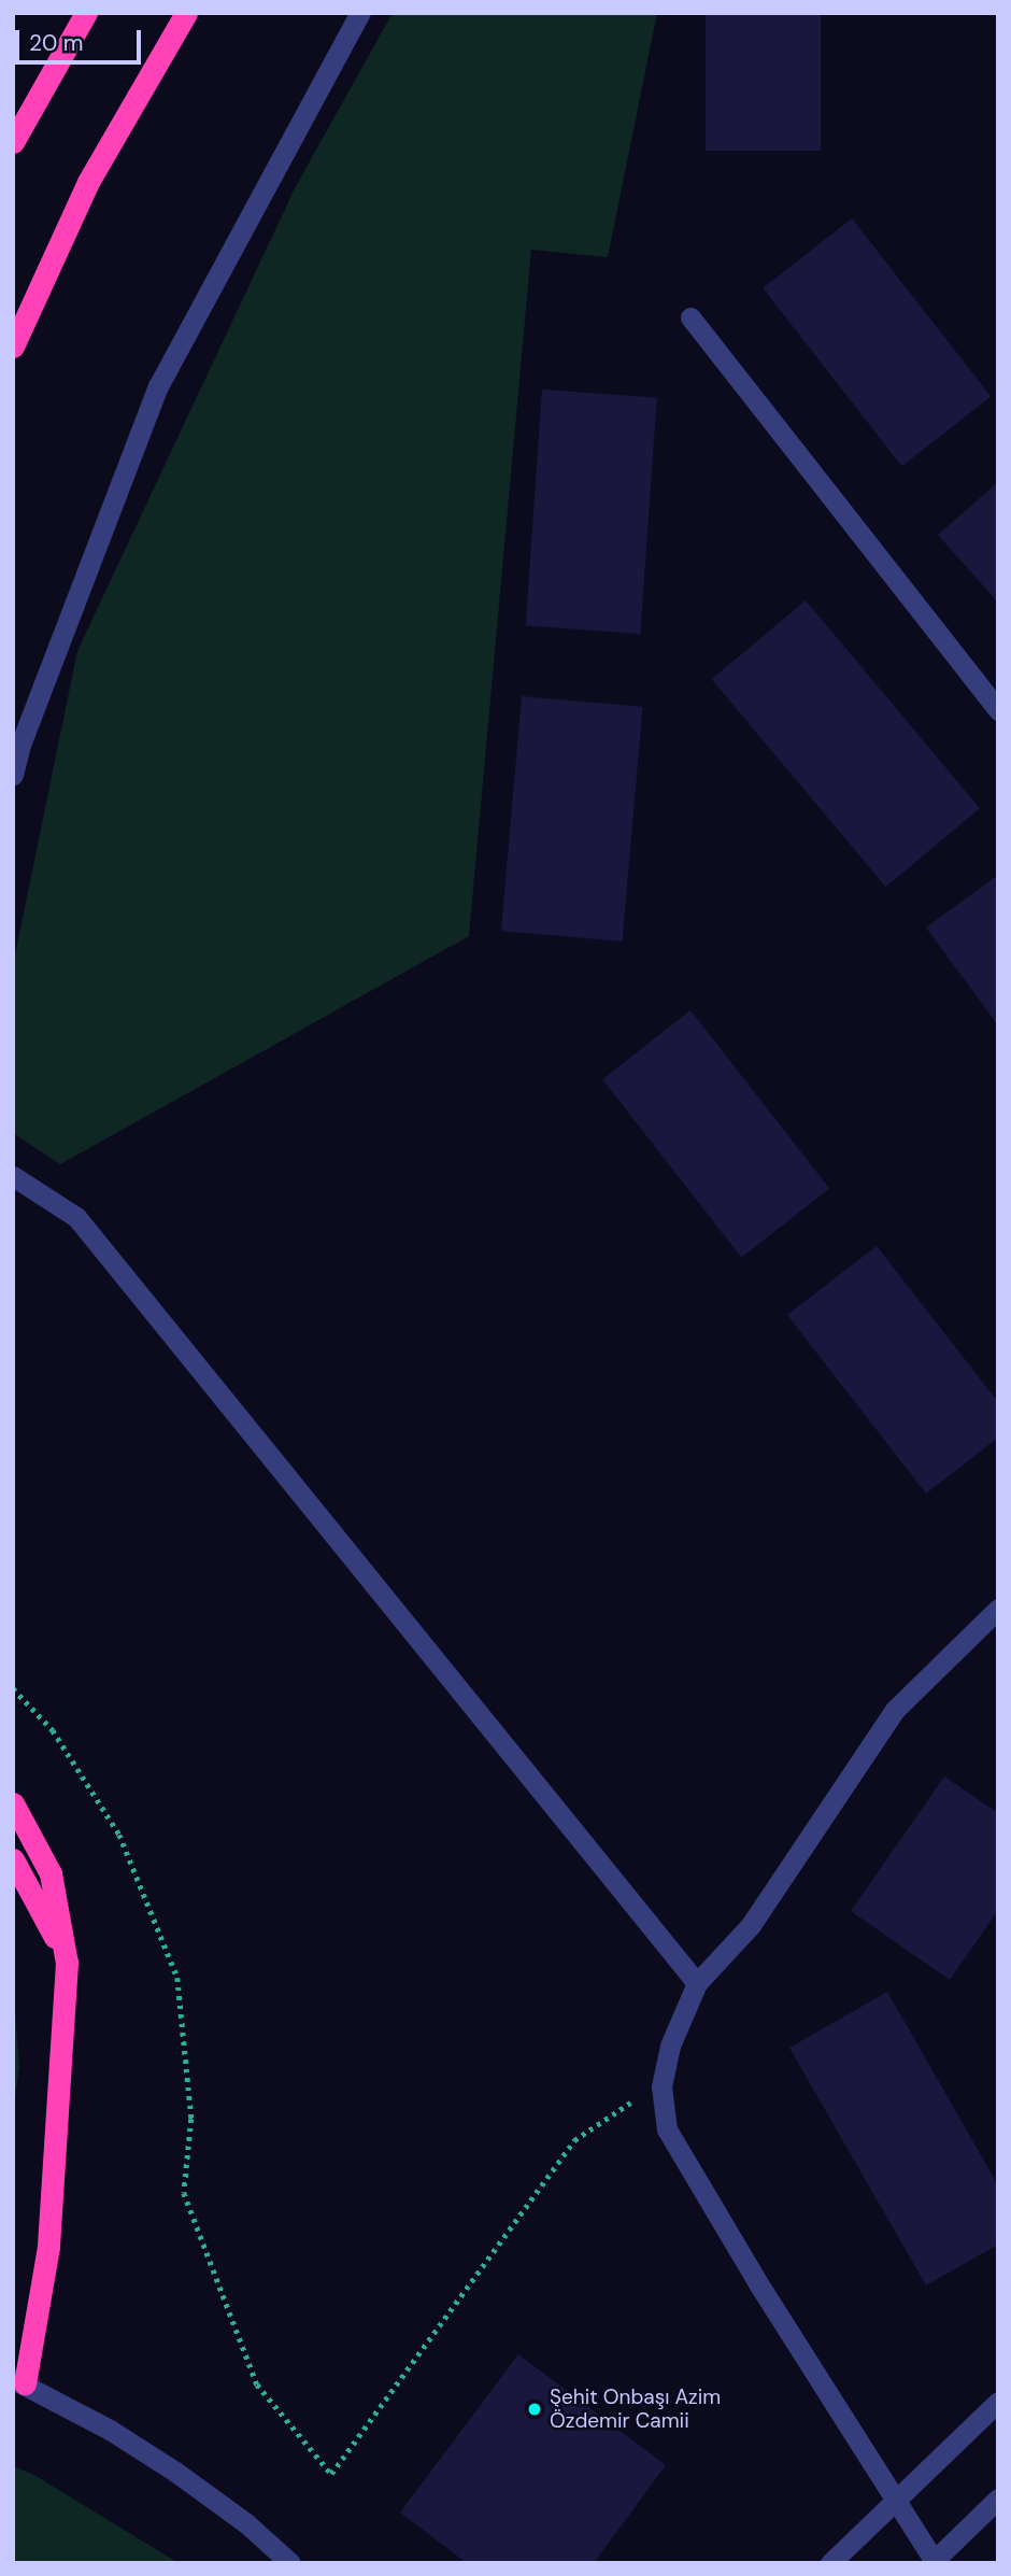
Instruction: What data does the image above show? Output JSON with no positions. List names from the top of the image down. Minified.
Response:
{"places":["Şehit Onbaşı Azim Özdemir Camii"],"scale_bar":"20 m"}
